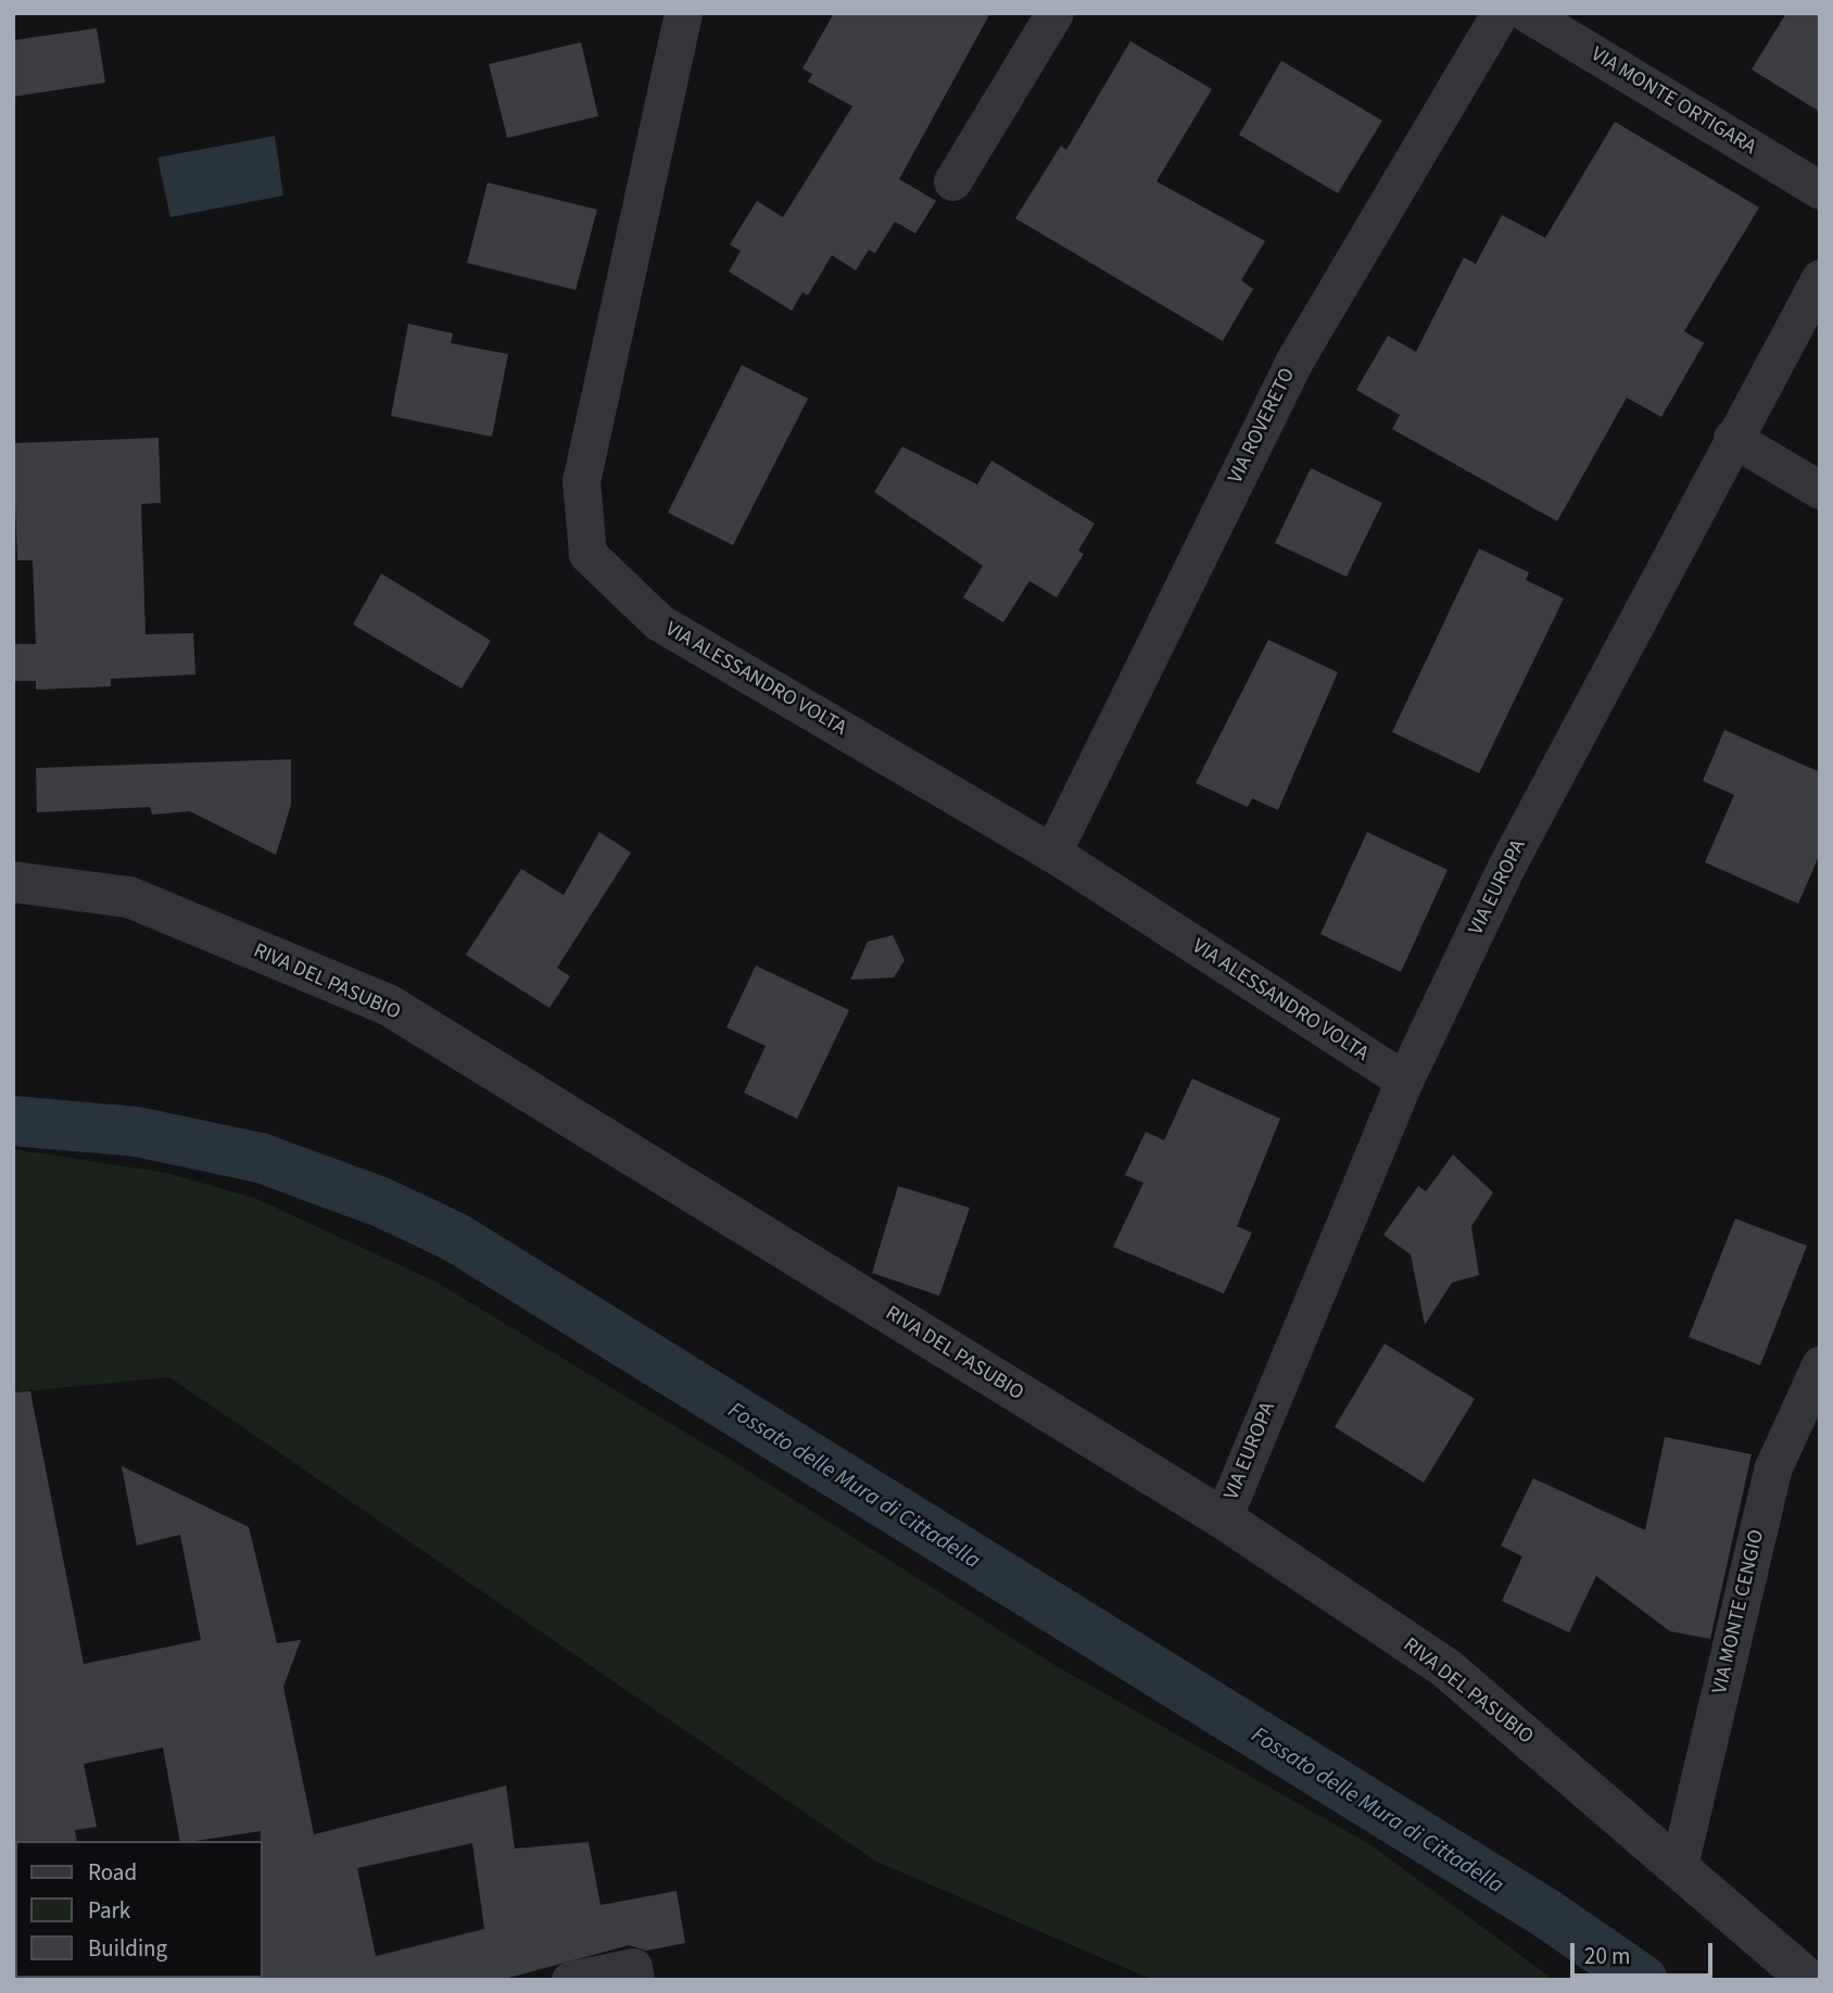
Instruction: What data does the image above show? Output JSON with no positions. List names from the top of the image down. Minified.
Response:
{"streets":{"street":["VIA MONTE ORTIGARA","VIA ROVERETO","VIA ALESSANDRO VOLTA","VIA EUROPA","RIVA DEL PASUBIO","VIA MONTE CENGIO"]},"crossings":[["VIA ROVERETO","VIA ALESSANDRO VOLTA"],["VIA ALESSANDRO VOLTA","VIA EUROPA"],["VIA EUROPA","RIVA DEL PASUBIO"],["RIVA DEL PASUBIO","VIA MONTE CENGIO"]],"water":["Fossato delle Mura di Cittadella"],"legend":["Road","Park","Building"],"scale_bar":"20 m"}
